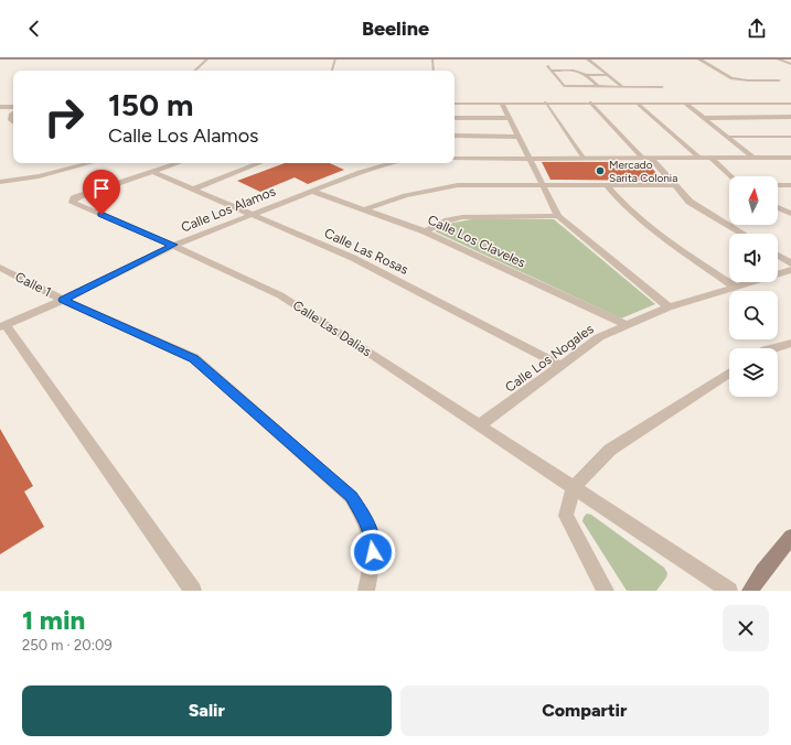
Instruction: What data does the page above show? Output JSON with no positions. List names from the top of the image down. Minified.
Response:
{"streets":{"street":["Calle Los Alamos","Calle Los Claveles","Calle Las Rosas","Calle 1","Calle Las Dalias","Calle Los Nogales"]},"crossings":[["Calle Los Alamos","Calle Los Claveles"],["Calle Los Alamos","Calle Las Rosas"],["Calle Los Alamos","Calle 1"],["Calle Los Alamos","Calle Las Dalias"],["Calle Los Claveles","Calle Los Nogales"],["Calle Las Rosas","Calle Las Dalias"],["Calle Las Rosas","Calle Los Nogales"],["Calle Las Dalias","Calle Los Nogales"]],"places":["Mercado Sarita Colonia"],"north":"top","page":{"header":"Beeline","turn":["150 m","Calle Los Alamos"],"heading":["1 min","250 m · 20:09"],"buttons":["Salir","Compartir"]}}
